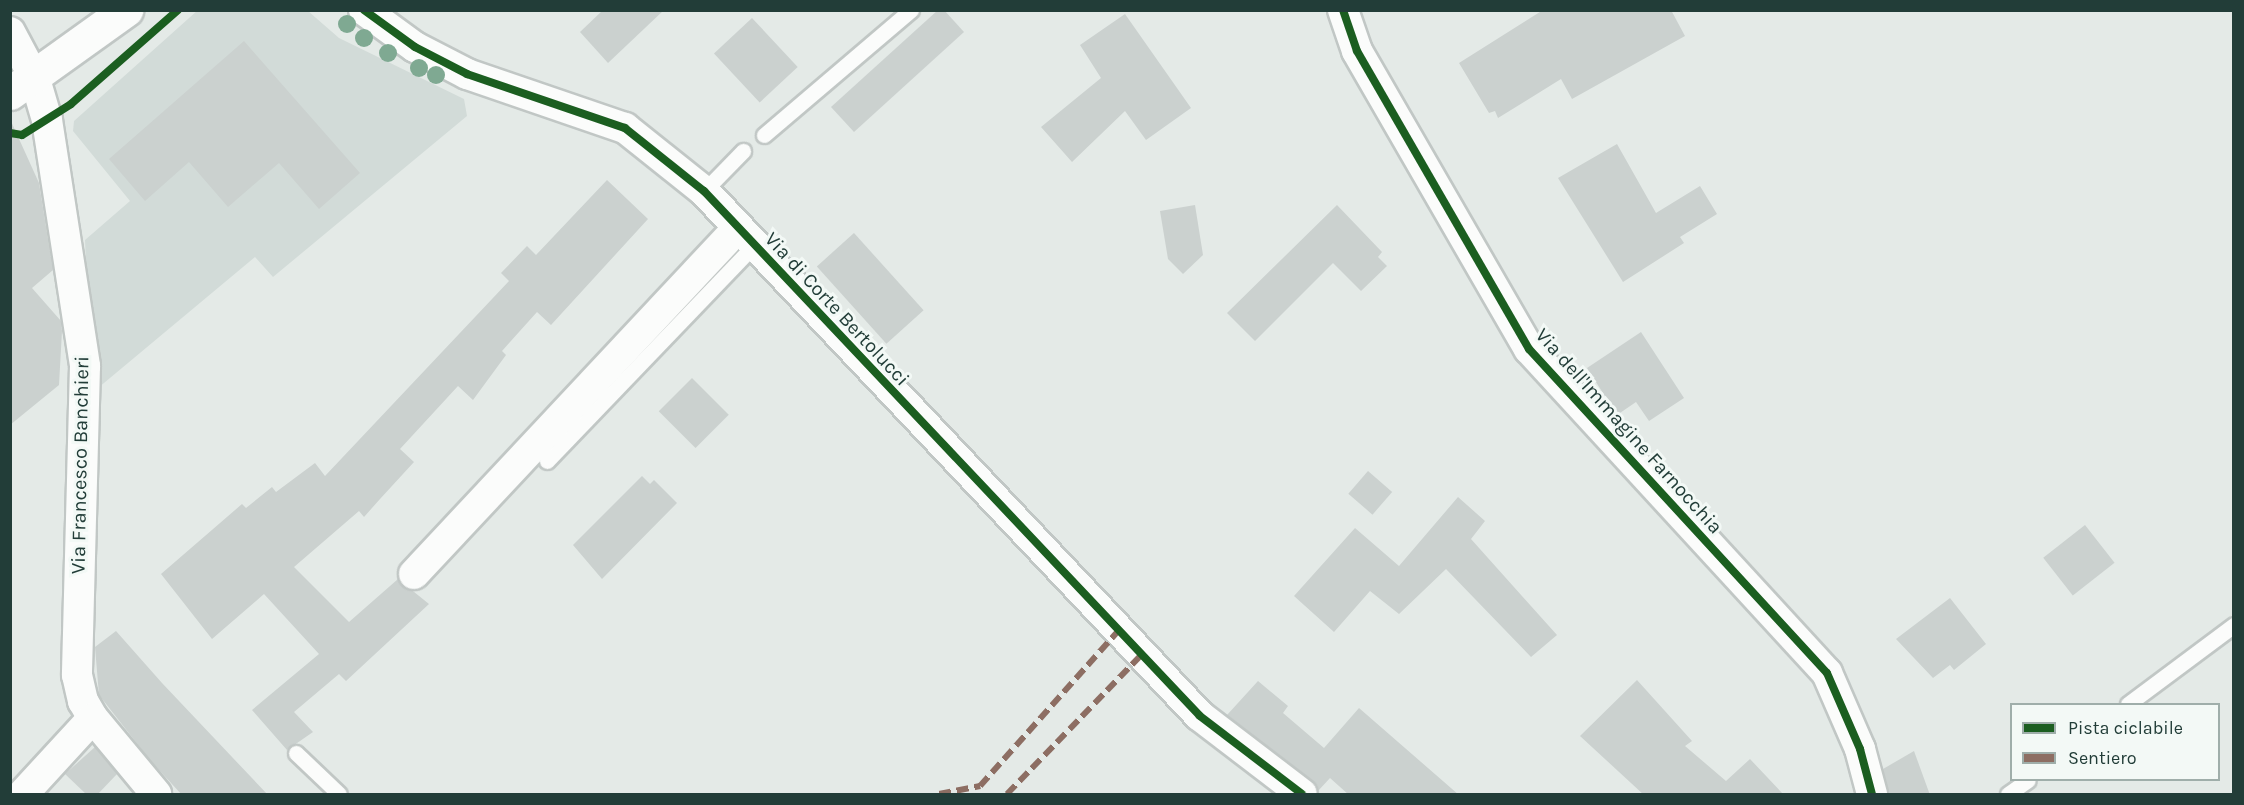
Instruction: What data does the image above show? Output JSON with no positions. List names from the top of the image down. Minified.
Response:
{"streets":{"street":["Via di Corte Bertolucci","Via dell'Immagine Farnocchia","Via Francesco Banchieri"]},"legend":["Pista ciclabile","Sentiero"]}
